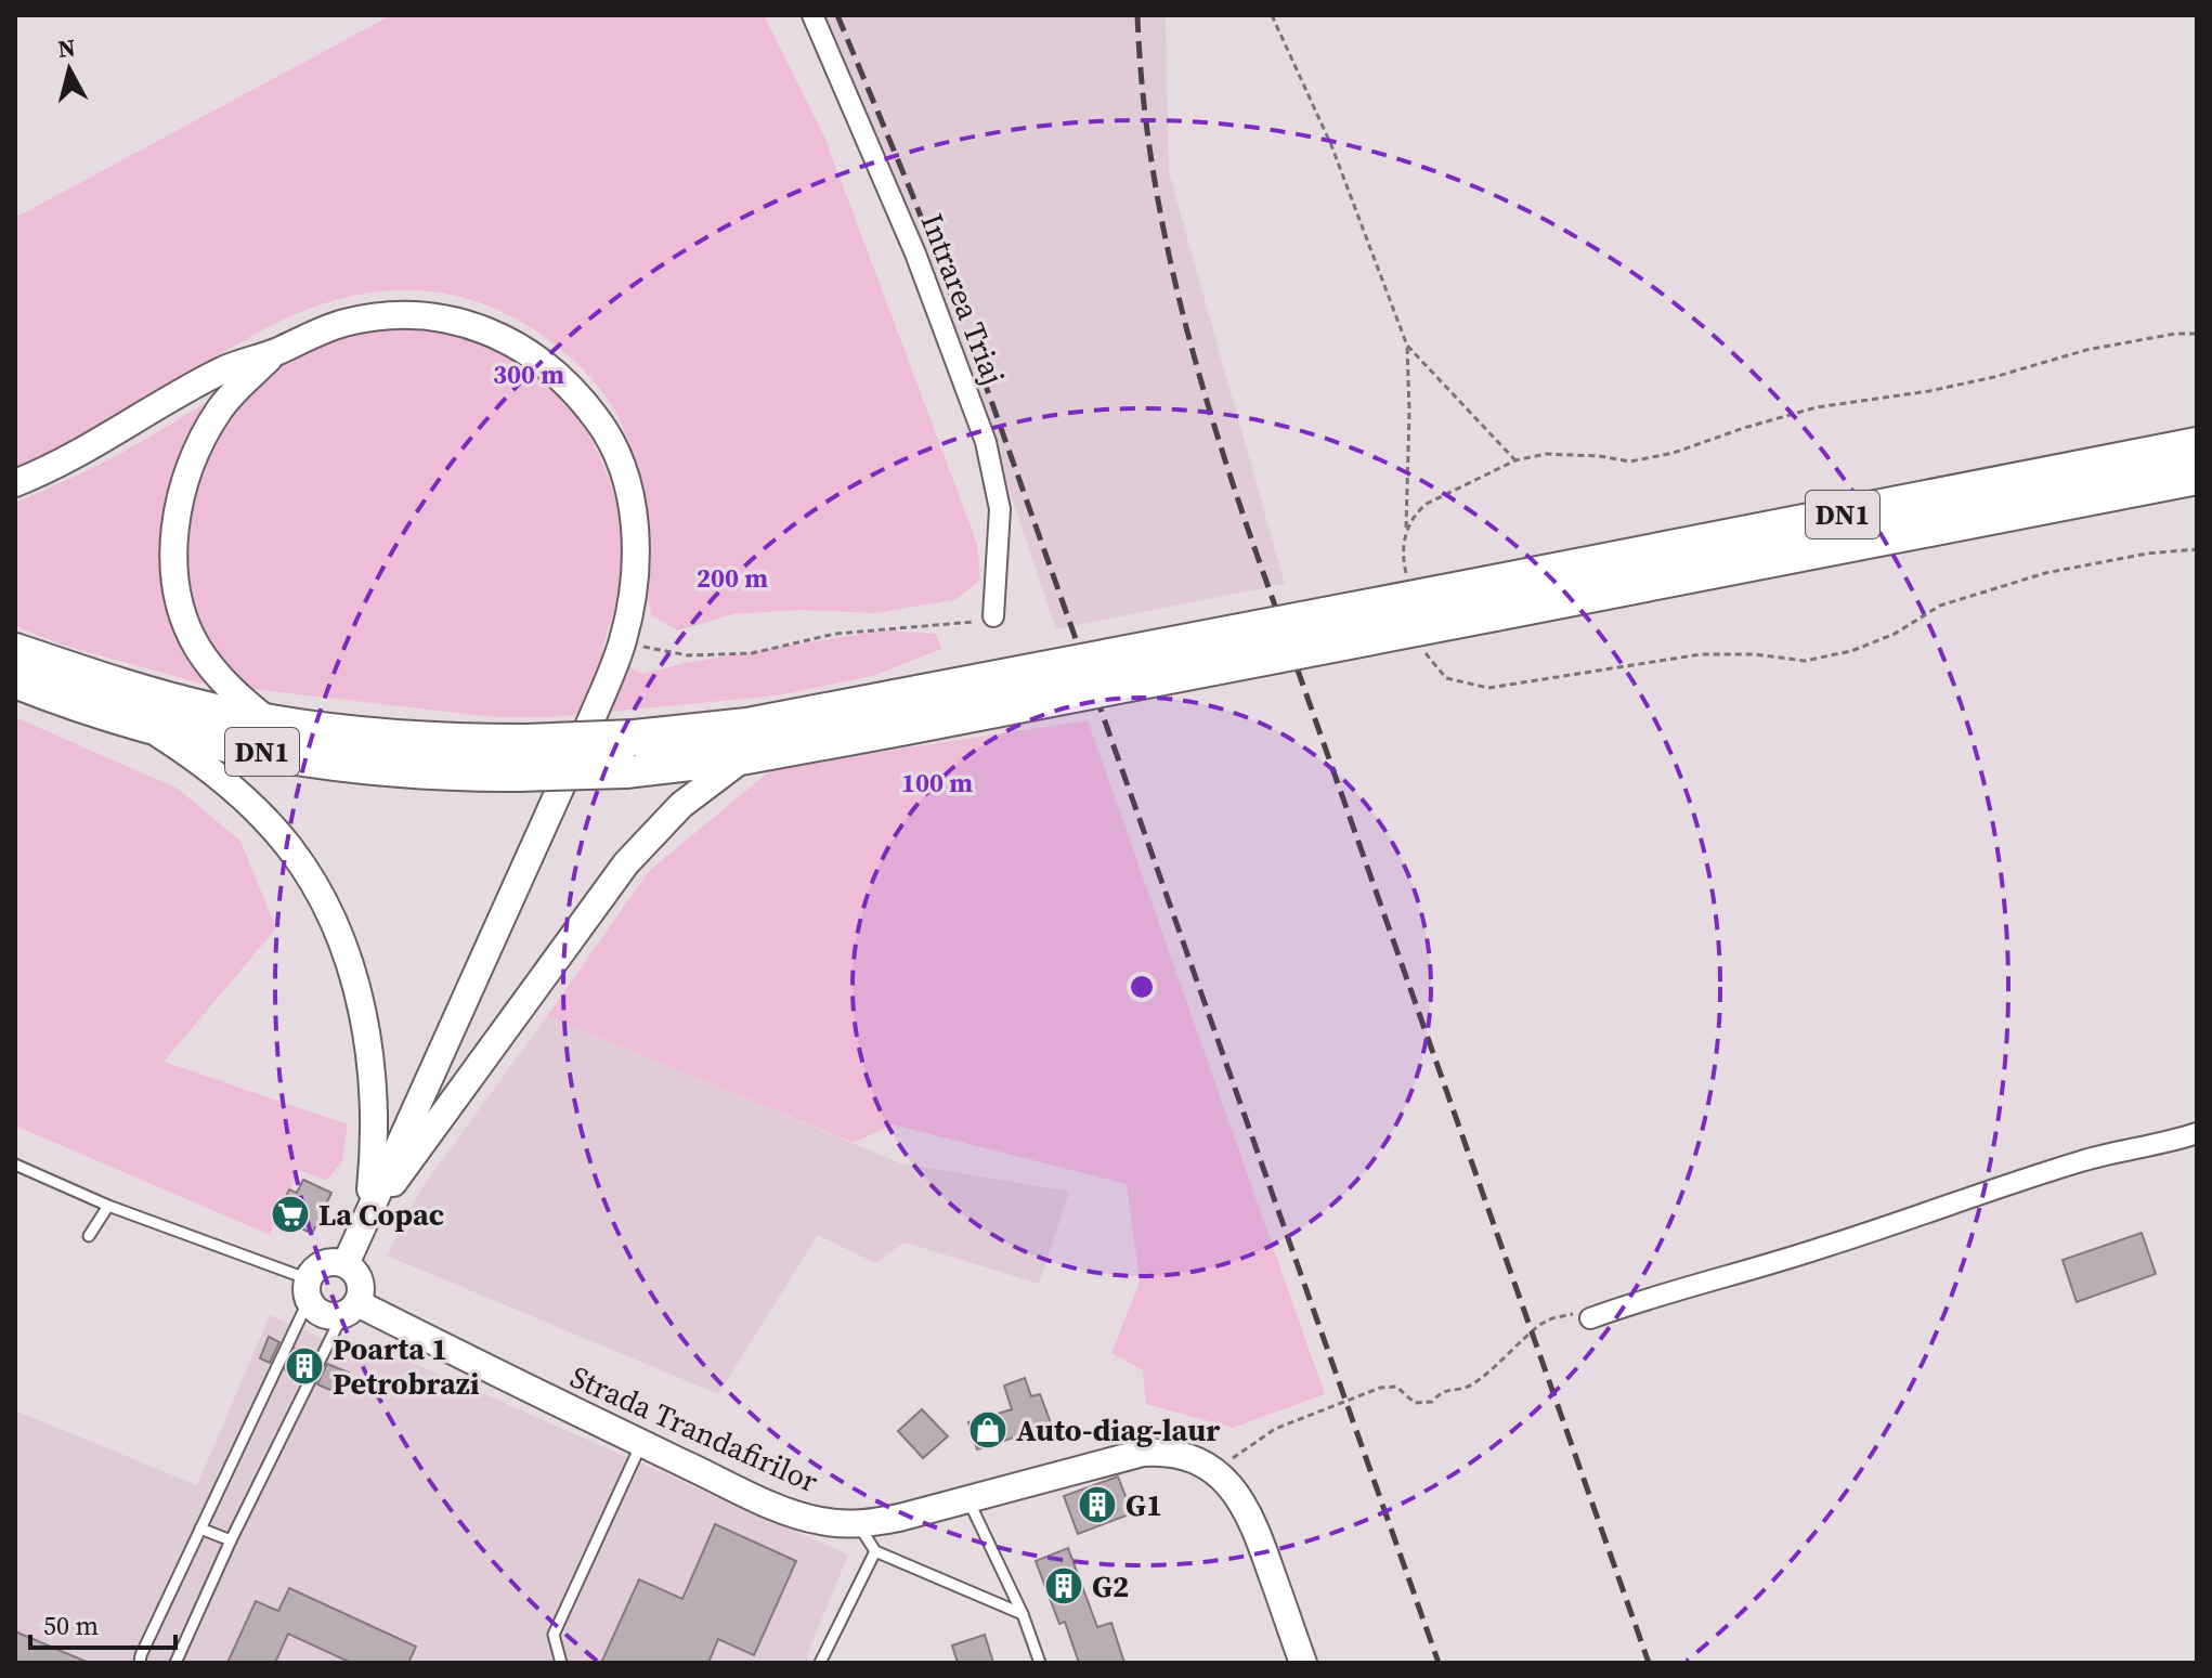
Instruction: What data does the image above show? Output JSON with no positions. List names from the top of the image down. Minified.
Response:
{"streets":{"highway":["DN1"],"main road":["Strada Trandafirilor"],"street":["Intrarea Triaj"]},"places":{"supermarket":["La Copac"],"building":["Poarta 1 Petrobrazi","G1","G2"],"shop":["Auto-diag-laur"]},"scale_bar":"50 m","north":"top","rings":["300 m","200 m","100 m"]}
